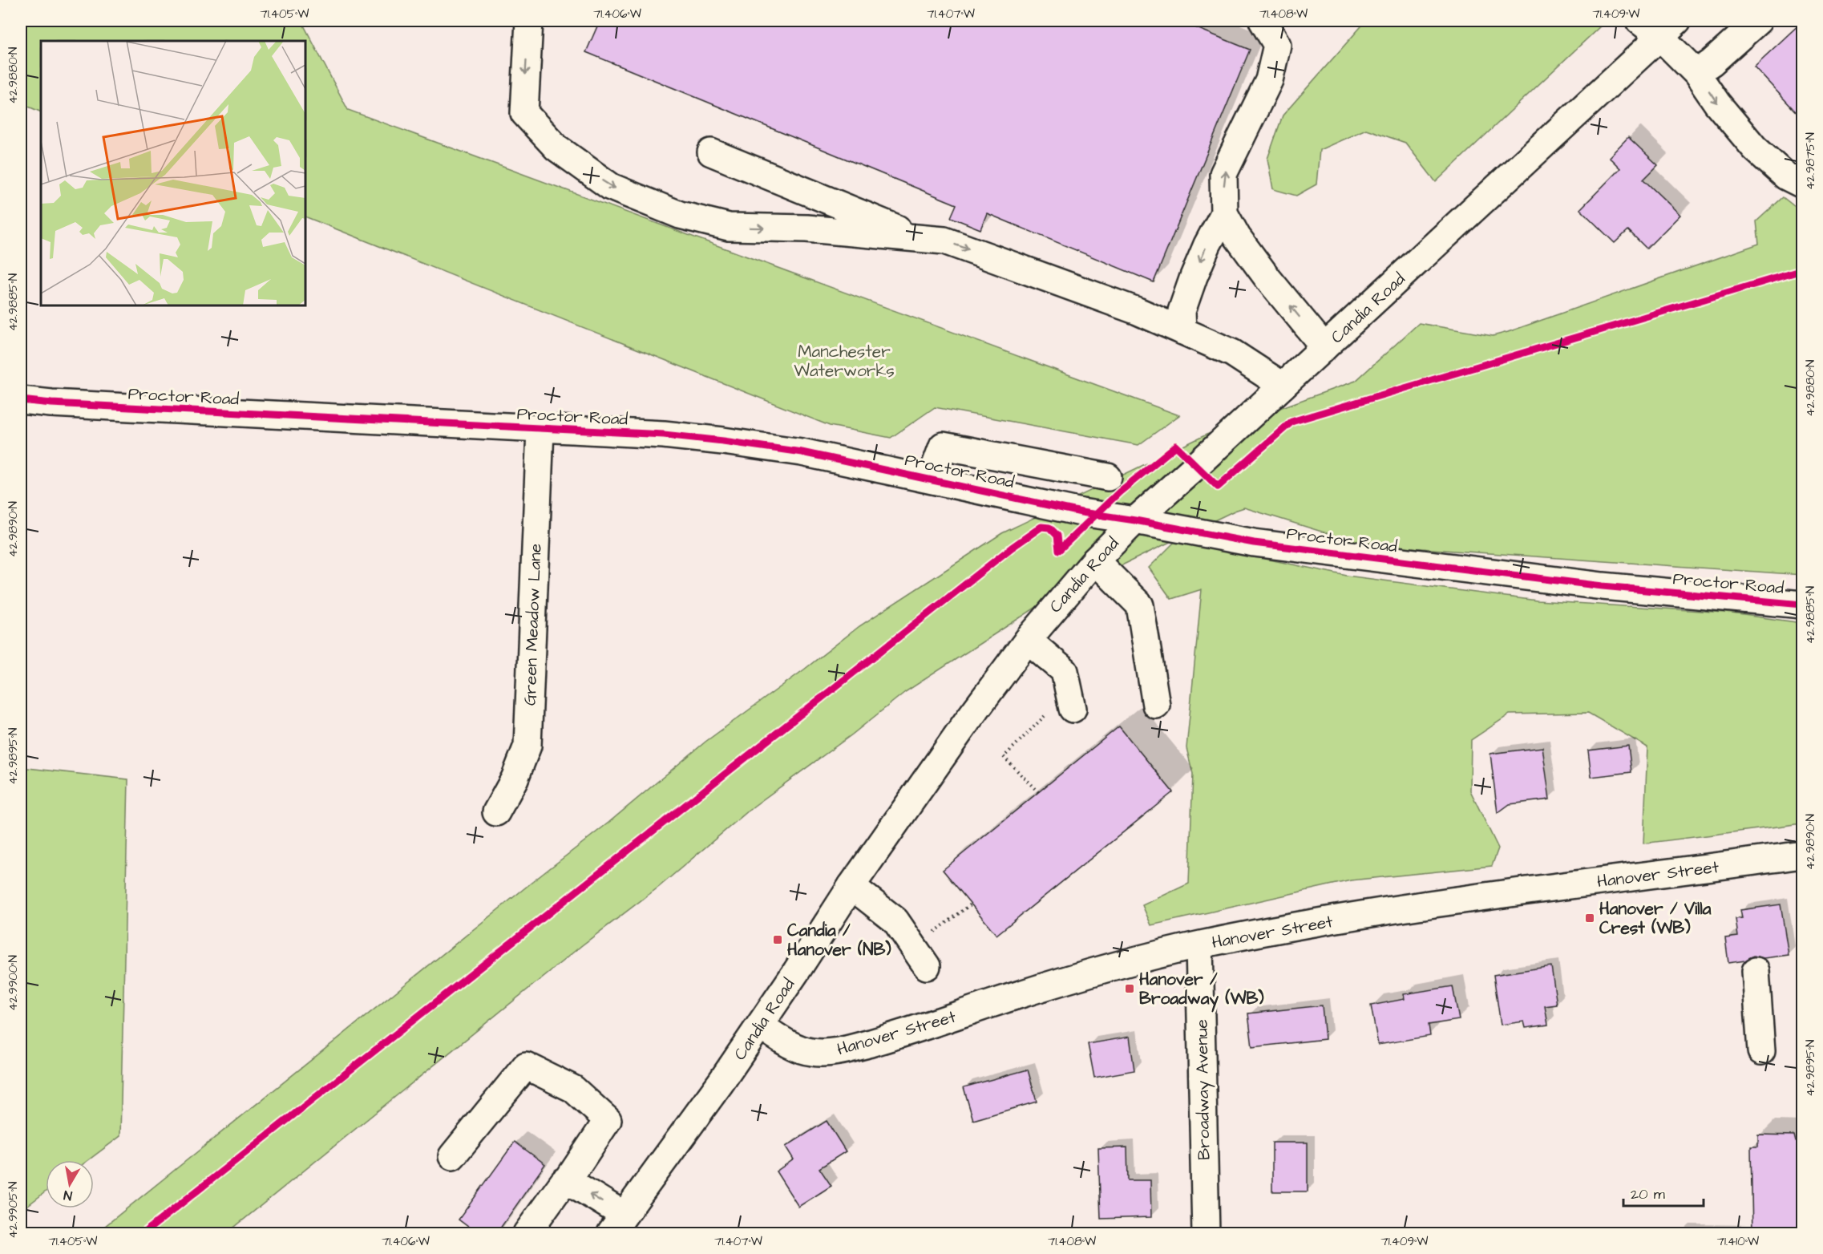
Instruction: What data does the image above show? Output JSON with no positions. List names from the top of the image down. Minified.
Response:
{"streets":{"main road":["Candia Road","Proctor Road","Green Meadow Lane","Hanover Street","Broadway Avenue"]},"crossings":[["Candia Road","Proctor Road"],["Candia Road","Hanover Street"],["Proctor Road","Green Meadow Lane"],["Hanover Street","Broadway Avenue"]],"parks":["Manchester Waterworks"],"places":{"transit":["Hanover / Villa Crest (WB)","Candia / Hanover (NB)","Hanover / Broadway (WB)"]},"scale_bar":"20 m","north":"bottom","coordinates":["71.405°W","71.406°W","71.407°W","71.408°W","71.409°W","42.9880°N","42.9875°N","42.9885°N","42.9890°N","42.9895°N","42.9900°N","42.9905°N","71.410°W"]}
